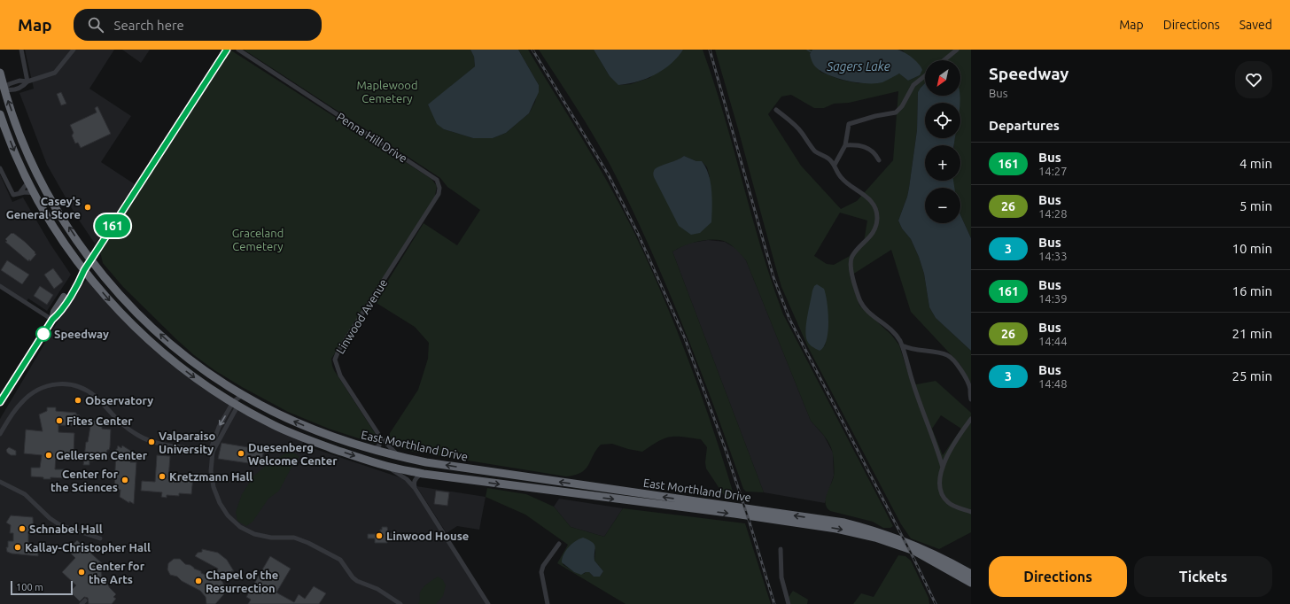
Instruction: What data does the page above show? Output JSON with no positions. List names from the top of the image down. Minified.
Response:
{"streets":{"highway":["East Morthland Drive"],"street":["Penna Hill Drive","Linwood Avenue"]},"crossings":[["Penna Hill Drive","Linwood Avenue"],["Linwood Avenue","East Morthland Drive"]],"water":["Sagers Lake"],"parks":["Maplewood Cemetery","Graceland Cemetery"],"places":["Casey's General Store","Speedway","Observatory","Fites Center","Valparaiso University","Duesenberg Welcome Center","Gellersen Center","Kretzmann Hall","Center for the Sciences","Schnabel Hall","Linwood House","Kallay-Christopher Hall","Center for the Arts","Chapel of the Resurrection"],"lines":["bus line 161"],"scale_bar":"100 m","north":"bottom left","page":{"header":"Map","search":"Search here","nav":["Map","Directions","Saved"],"on_map":"161","heading":[["Speedway","Bus"],"Departures"],"map_buttons":["+","−"],"list":[{"mark":"161","name":"Bus","note":"14:27","value":"4 min"},{"mark":"26","name":"Bus","note":"14:28","value":"5 min"},{"mark":"3","name":"Bus","note":"14:33","value":"10 min"},{"mark":"161","name":"Bus","note":"14:39","value":"16 min"},{"mark":"26","name":"Bus","note":"14:44","value":"21 min"},{"mark":"3","name":"Bus","note":"14:48","value":"25 min"}],"buttons":["Directions","Tickets"],"scale":"100 m"}}
